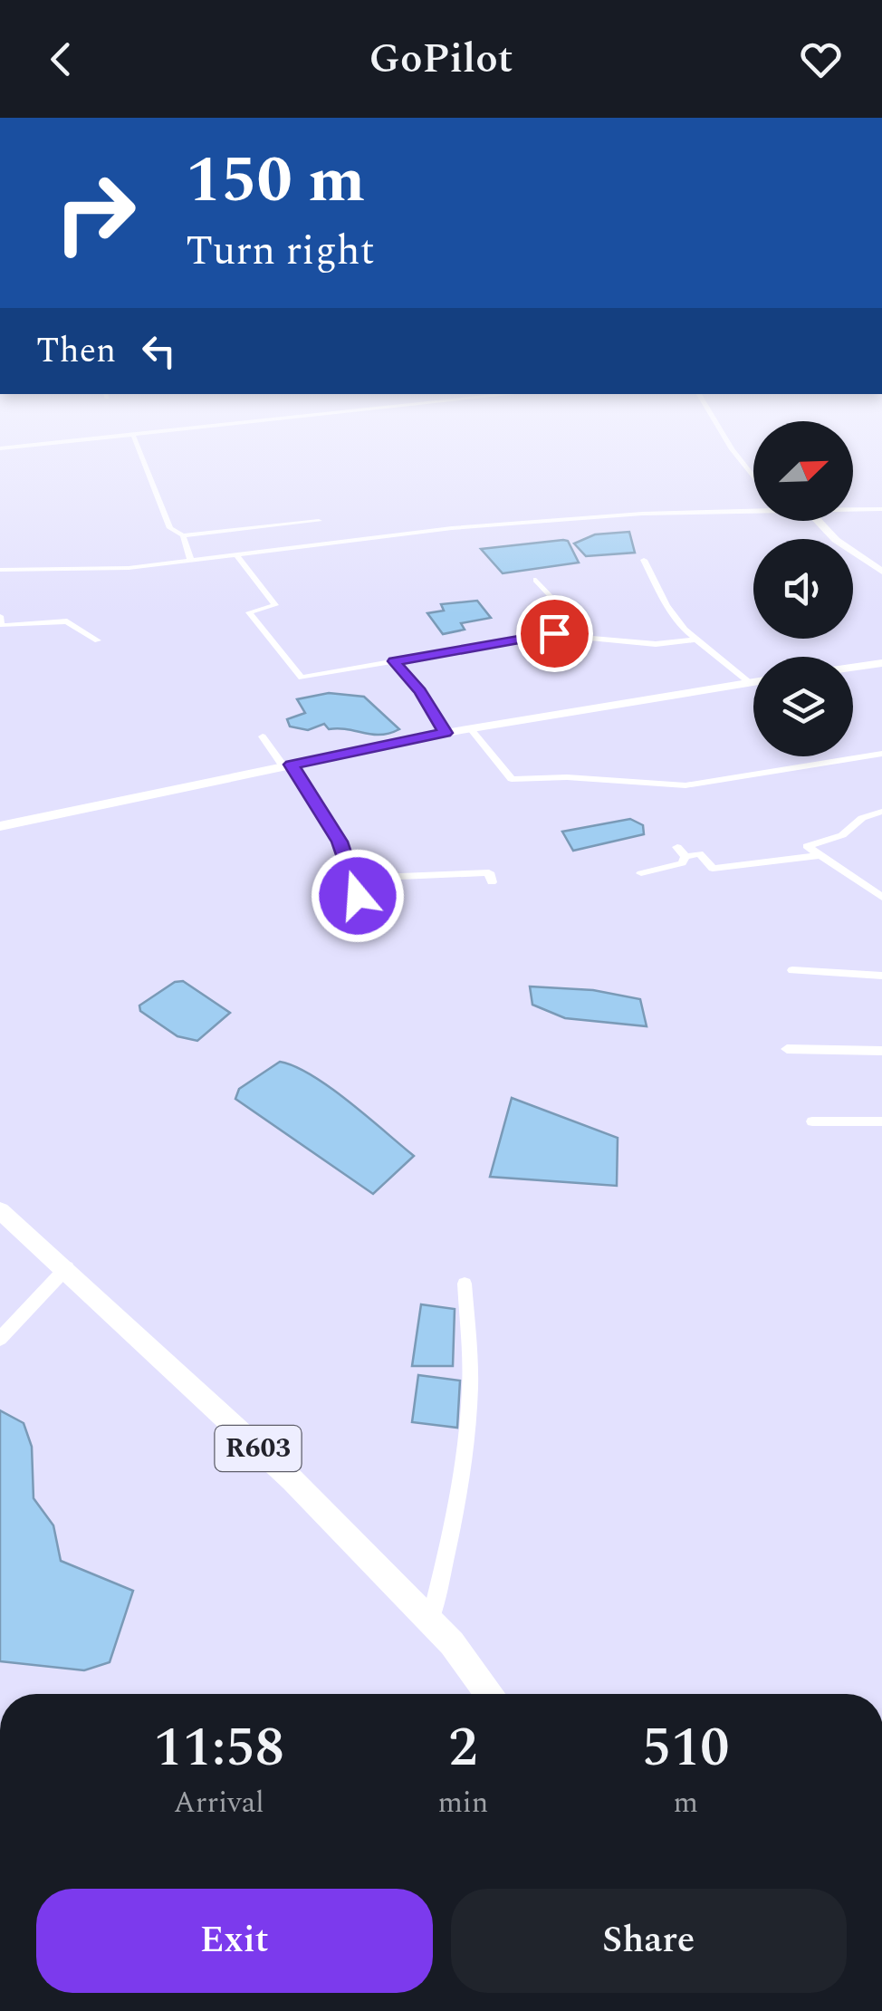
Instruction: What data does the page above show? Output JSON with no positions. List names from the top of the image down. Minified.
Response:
{"streets":{"street":["R603"]},"north":"top right","page":{"header":"GoPilot","turn":["150 m","Turn right"],"then":"Then","eta":["11:58","Arrival","2","min","510","m"],"buttons":["Exit","Share"]}}
